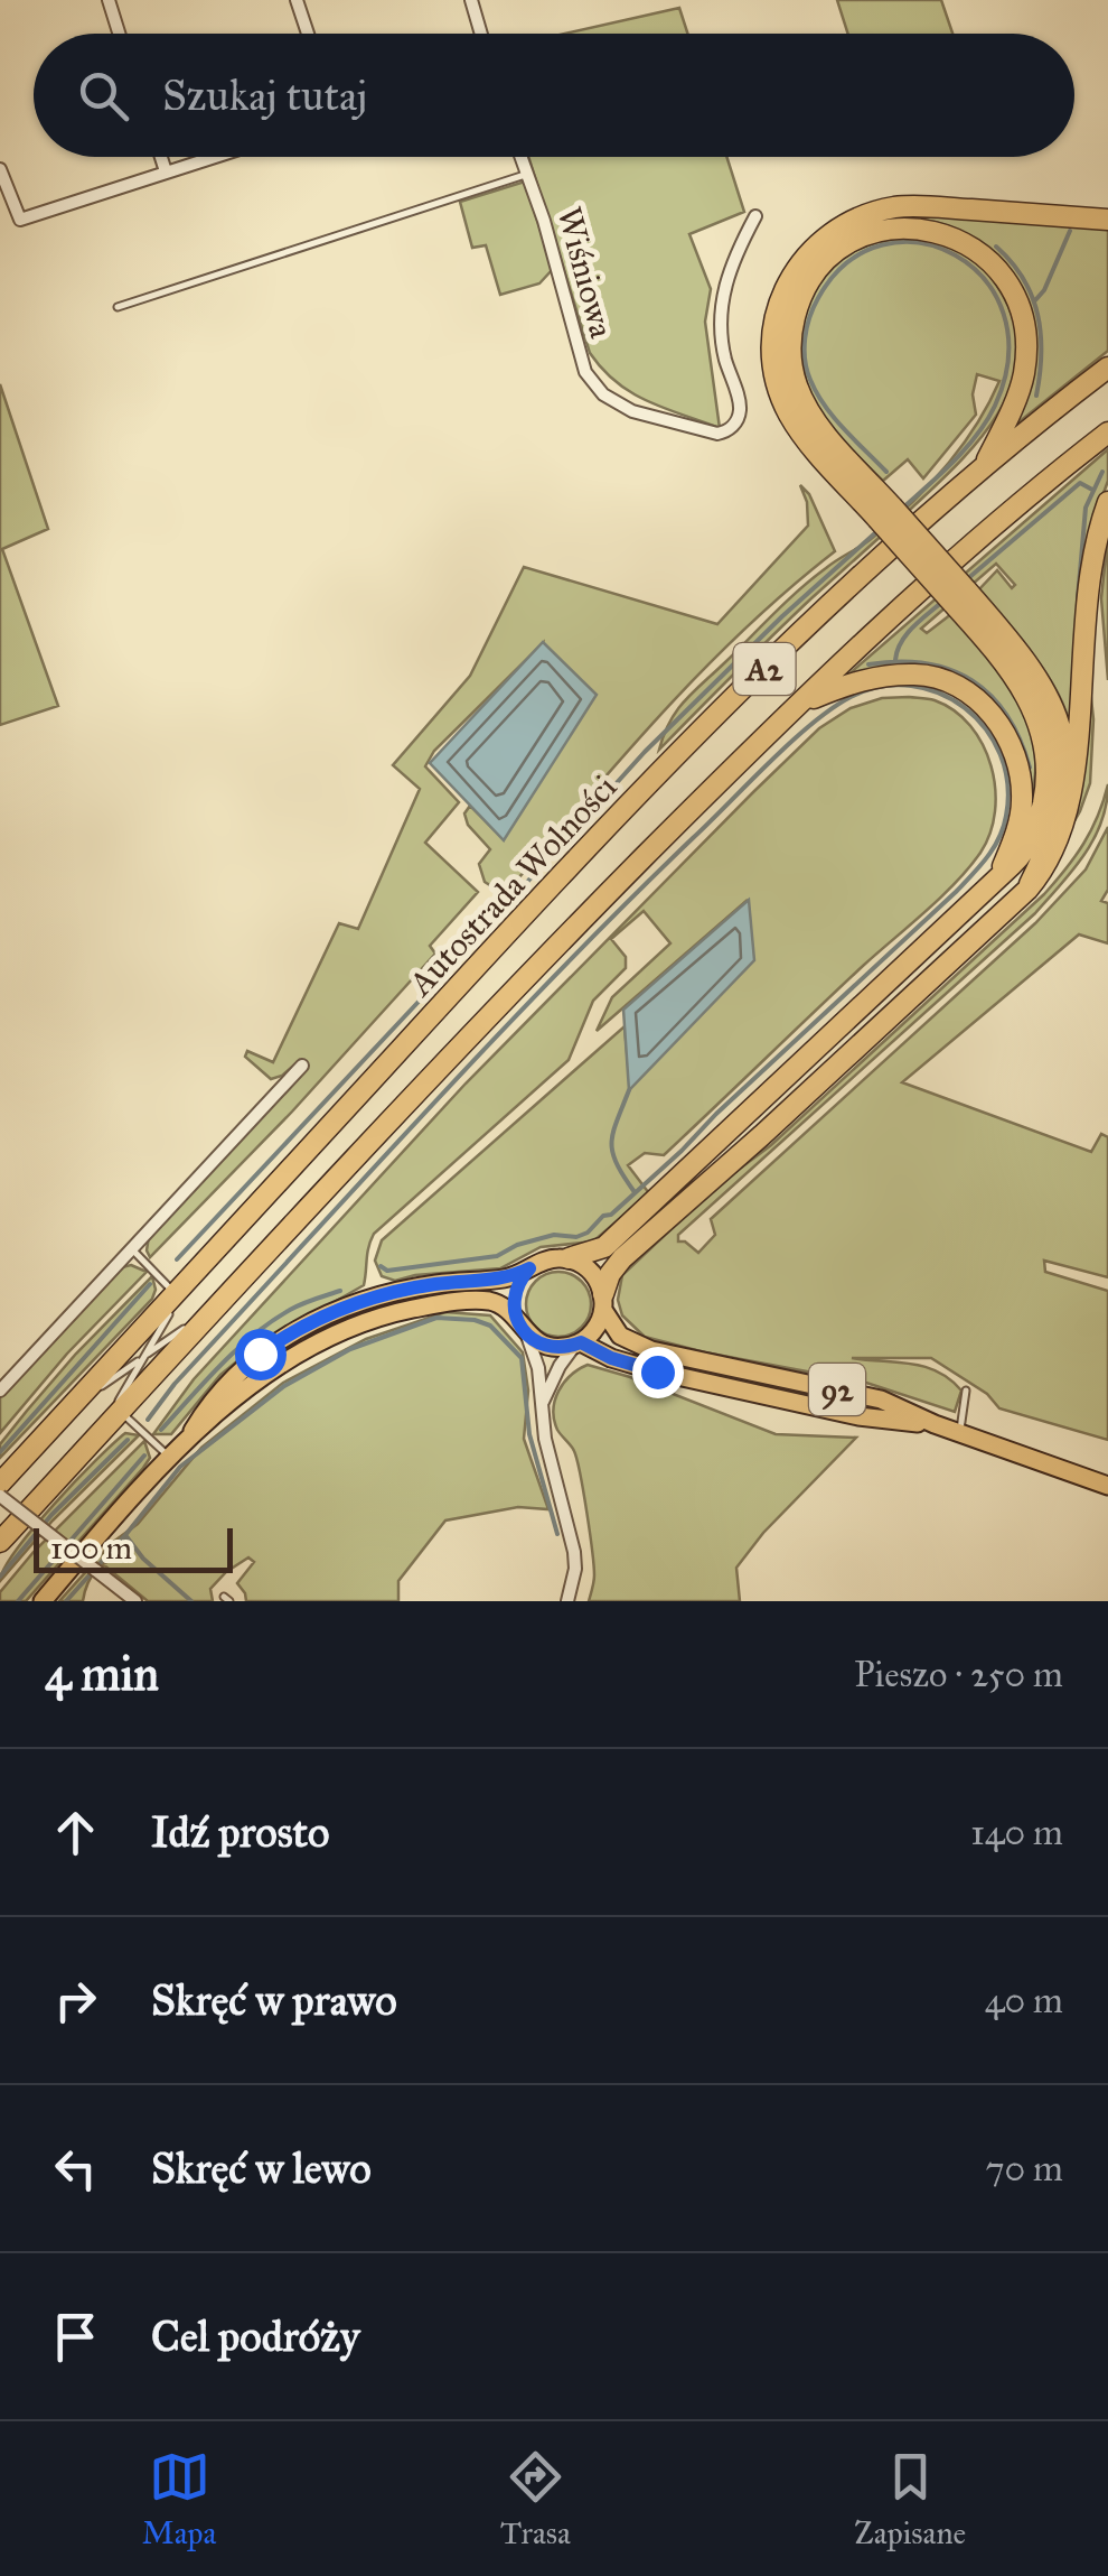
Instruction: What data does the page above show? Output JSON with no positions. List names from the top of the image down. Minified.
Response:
{"streets":{"highway":["A2","Autostrada Wolności"],"main road":["92"],"street":["Wiśniowa"]},"scale_bar":"100 m","page":{"search":"Szukaj tutaj","scale":"100 m","heading":["4 min","Pieszo · 250 m"],"list":[["Idź prosto","140 m"],["Skręć w prawo","40 m"],["Skręć w lewo","70 m"],"Cel podróży"],"nav":["Mapa","Trasa","Zapisane"]}}
